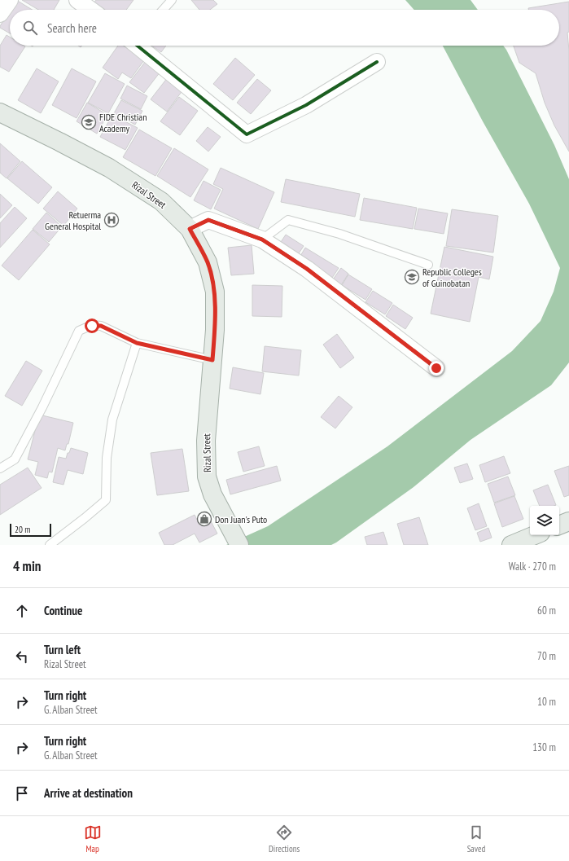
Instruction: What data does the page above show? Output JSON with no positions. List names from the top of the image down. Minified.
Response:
{"streets":{"main road":["Rizal Street"]},"places":{"school or university":["FIDE Christian Academy","Republic Colleges of Guinobatan"],"hospital":["Retuerma General Hospital"],"shop":["Don Juan's Puto"]},"scale_bar":"20 m","page":{"search":"Search here","scale":"20 m","heading":["4 min","Walk · 270 m"],"list":[["Continue","60 m"],["Turn left","Rizal Street","70 m"],["Turn right","G. Alban Street","10 m"],["Turn right","G. Alban Street","130 m"],"Arrive at destination"],"nav":["Map","Directions","Saved"]}}
